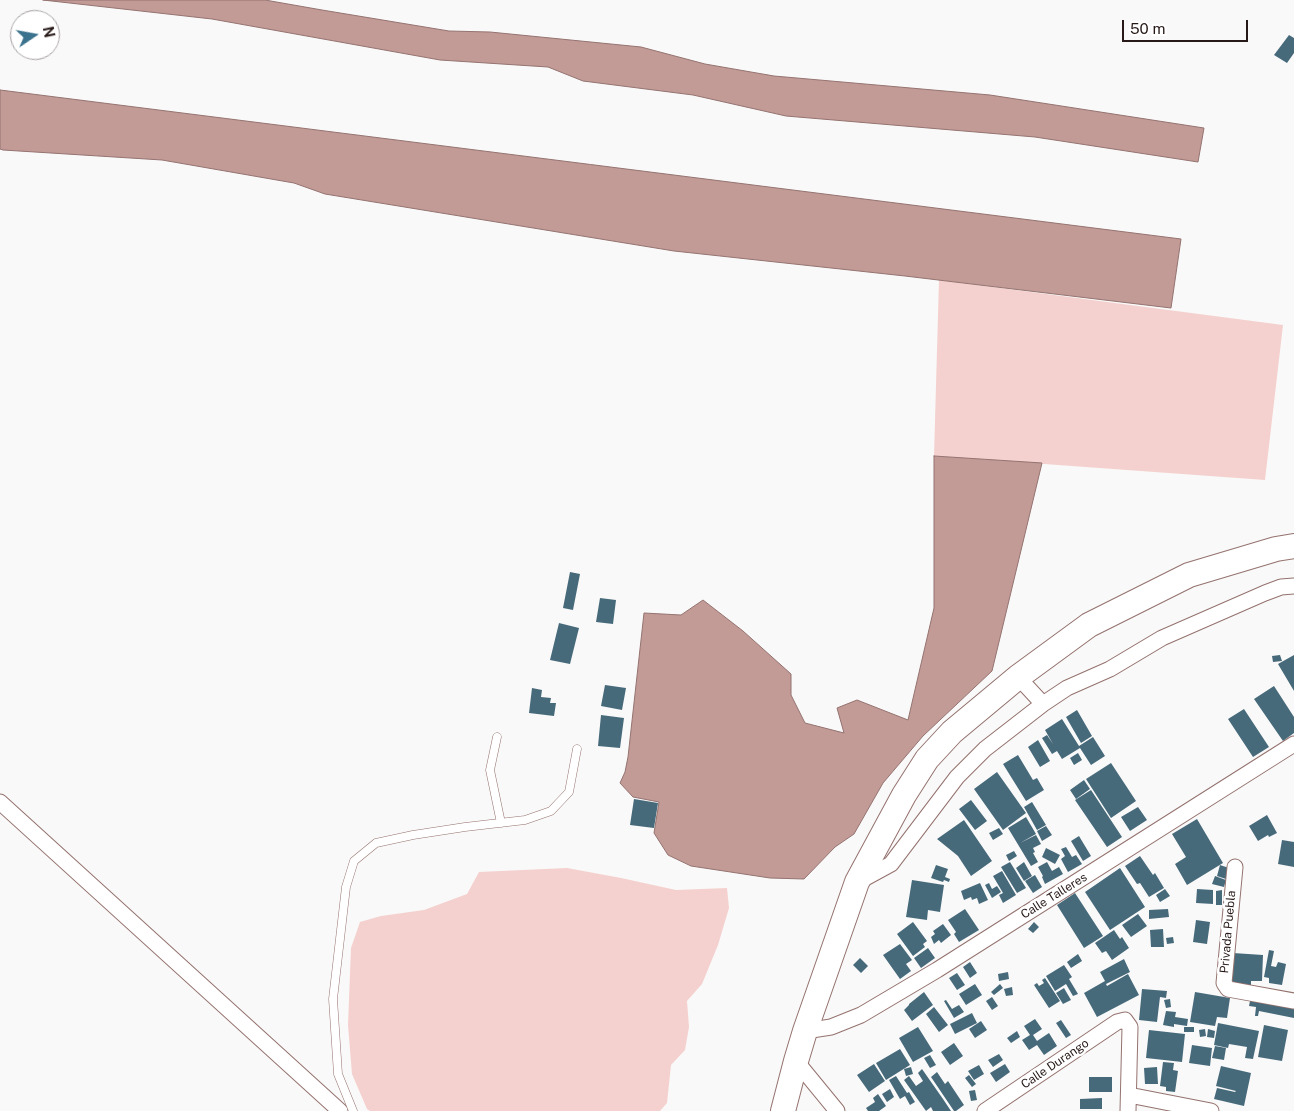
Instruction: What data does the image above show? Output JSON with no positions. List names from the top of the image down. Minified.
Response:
{"streets":{"street":["Calle Talleres","Privada Puebla","Calle Durango"]},"scale_bar":"50 m","north":"right"}
